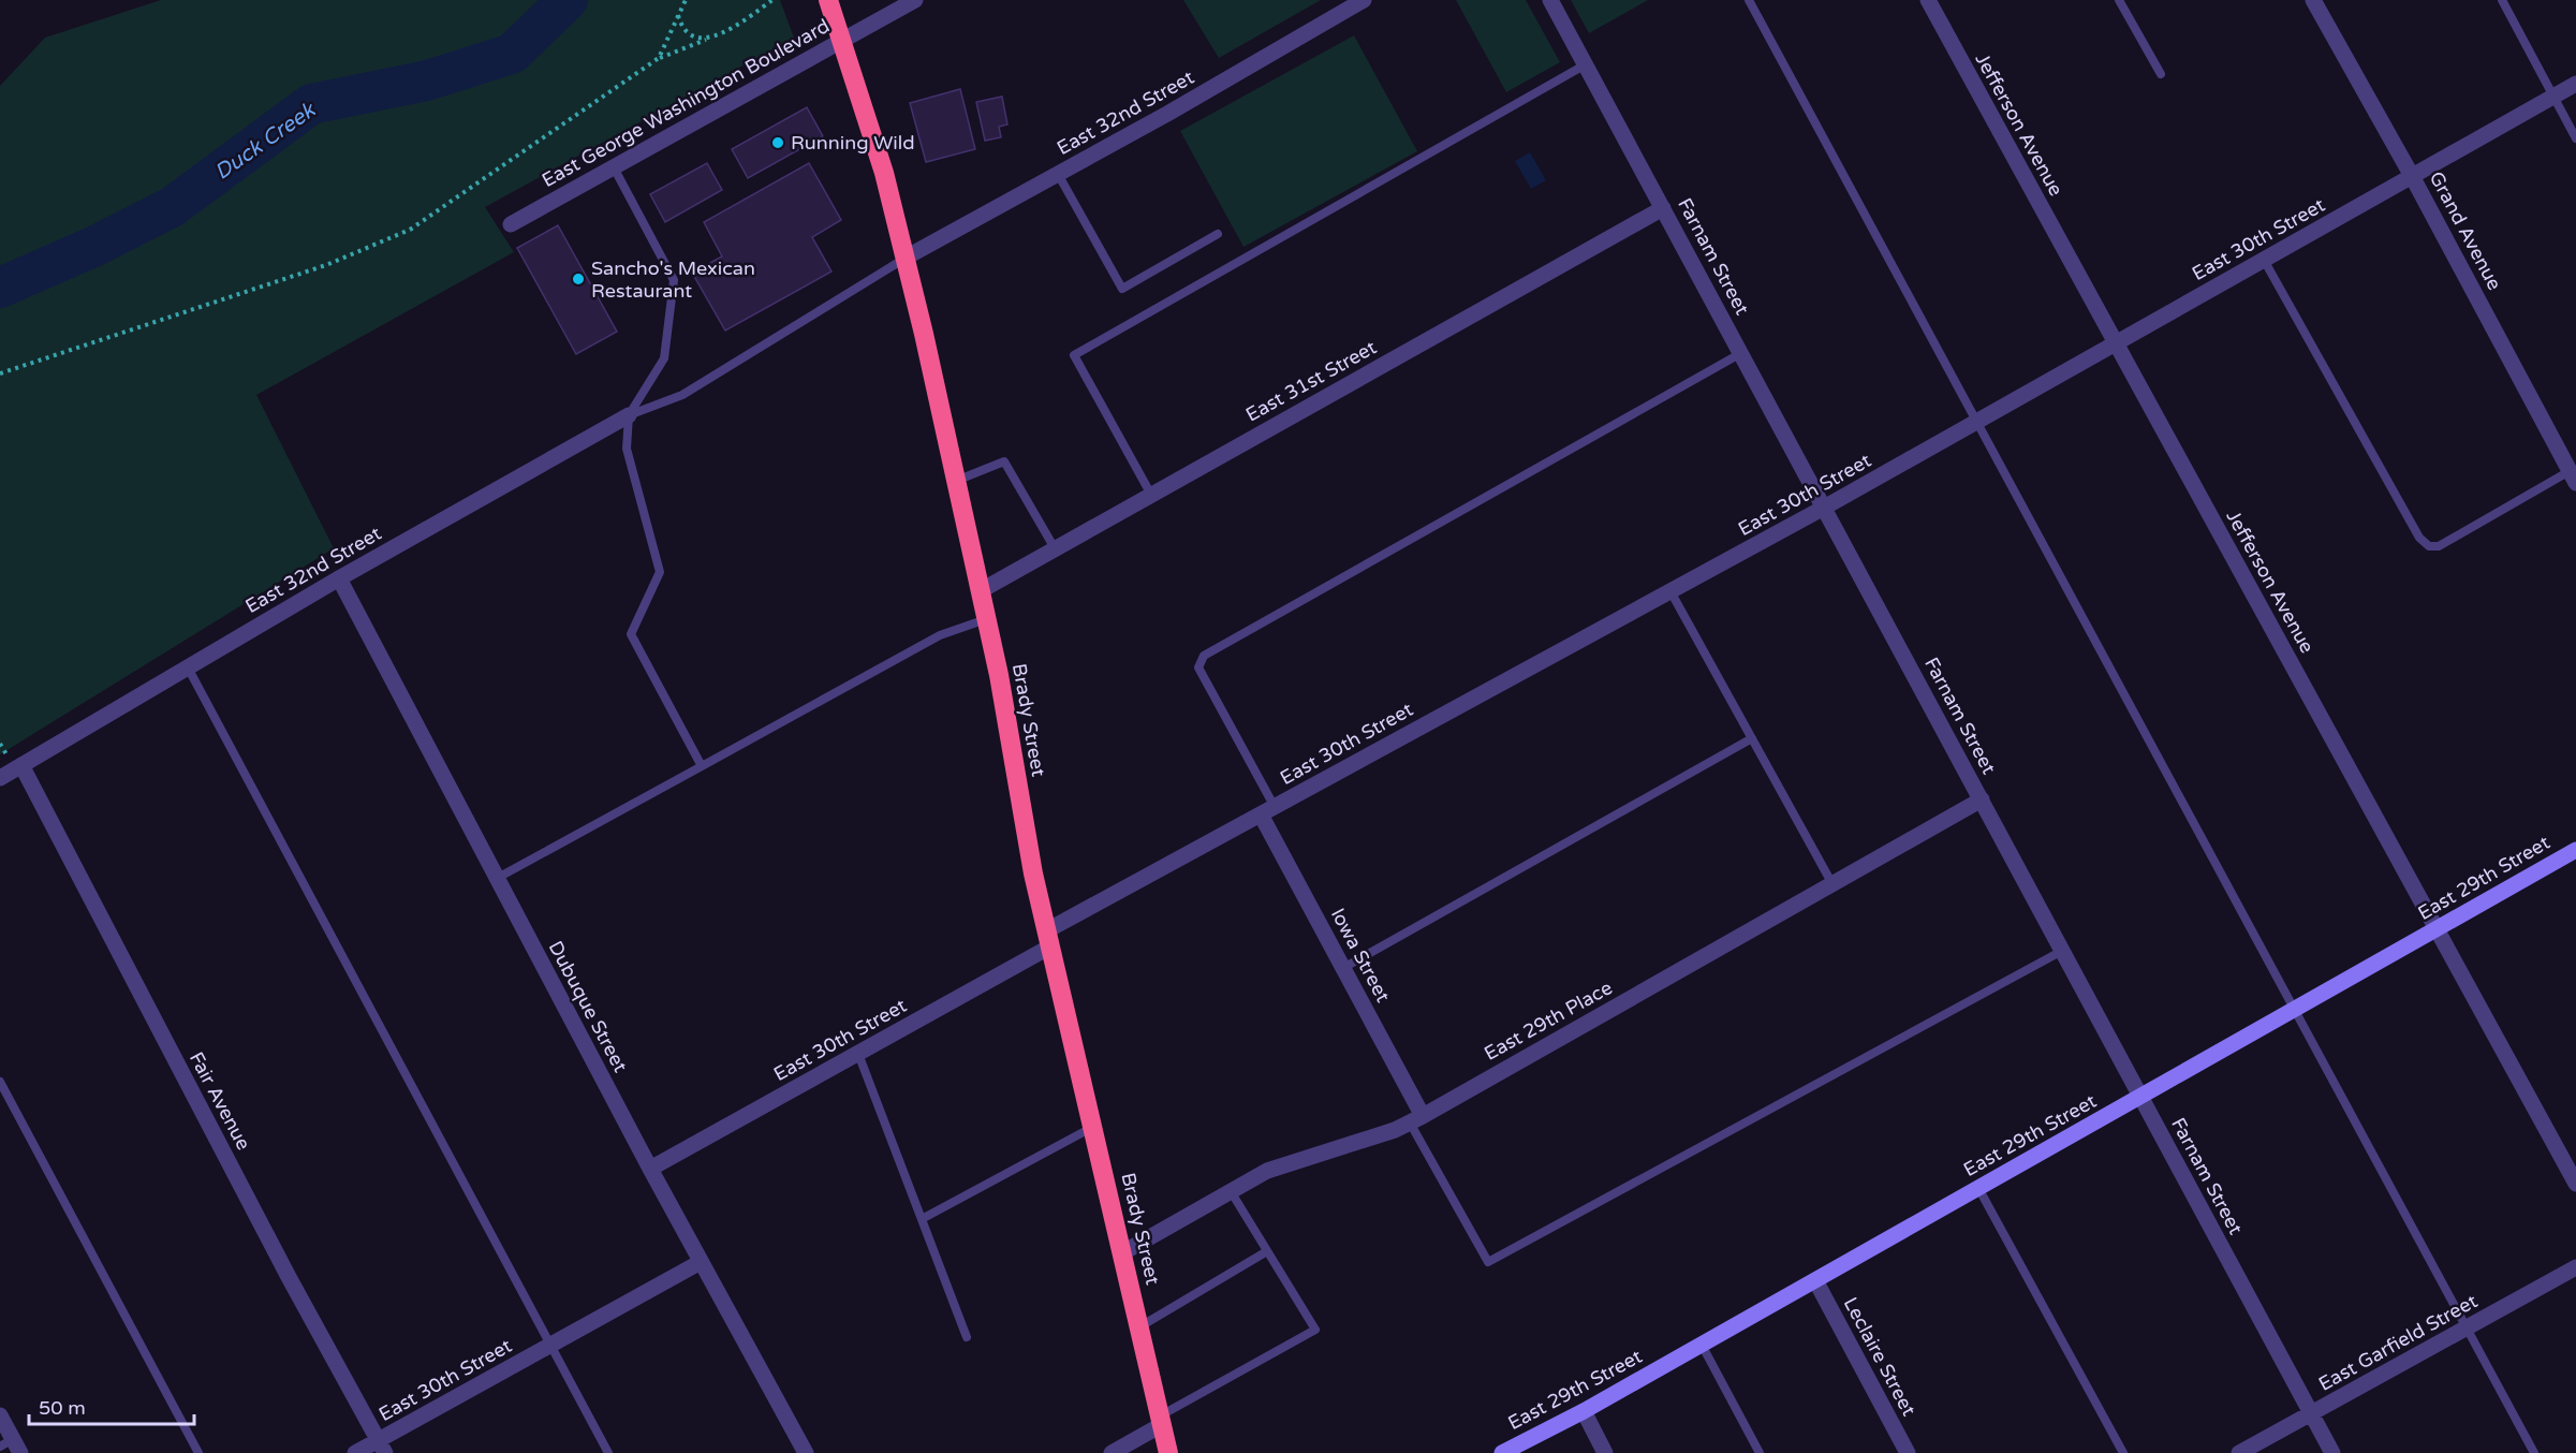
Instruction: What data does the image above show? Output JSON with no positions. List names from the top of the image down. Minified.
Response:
{"streets":{"highway":["Brady Street"],"street":["East George Washington Boulevard","East 32nd Street","Jefferson Avenue","Grand Avenue","East 30th Street","Farnam Street","East 31st Street","East 29th Street","Iowa Street","Dubuque Street","East 29th Place","Fair Avenue","East Garfield Street","Leclaire Street"]},"crossings":[["East George Washington Boulevard","Brady Street"],["East 32nd Street","Brady Street"],["East 32nd Street","Dubuque Street"],["East 32nd Street","Fair Avenue"],["Jefferson Avenue","East 30th Street"],["Jefferson Avenue","East 29th Street"],["Grand Avenue","East 30th Street"],["East 30th Street","Farnam Street"],["East 30th Street","Brady Street"],["East 30th Street","Iowa Street"],["East 30th Street","Dubuque Street"],["East 30th Street","Fair Avenue"],["Farnam Street","East 31st Street"],["Farnam Street","East 29th Street"],["Farnam Street","East 29th Place"],["Farnam Street","East Garfield Street"],["East 31st Street","Brady Street"],["Brady Street","East 29th Place"],["East 29th Street","Leclaire Street"],["Iowa Street","East 29th Place"]],"water":["Duck Creek"],"places":["Running Wild","Sancho's Mexican Restaurant"],"scale_bar":"50 m"}
